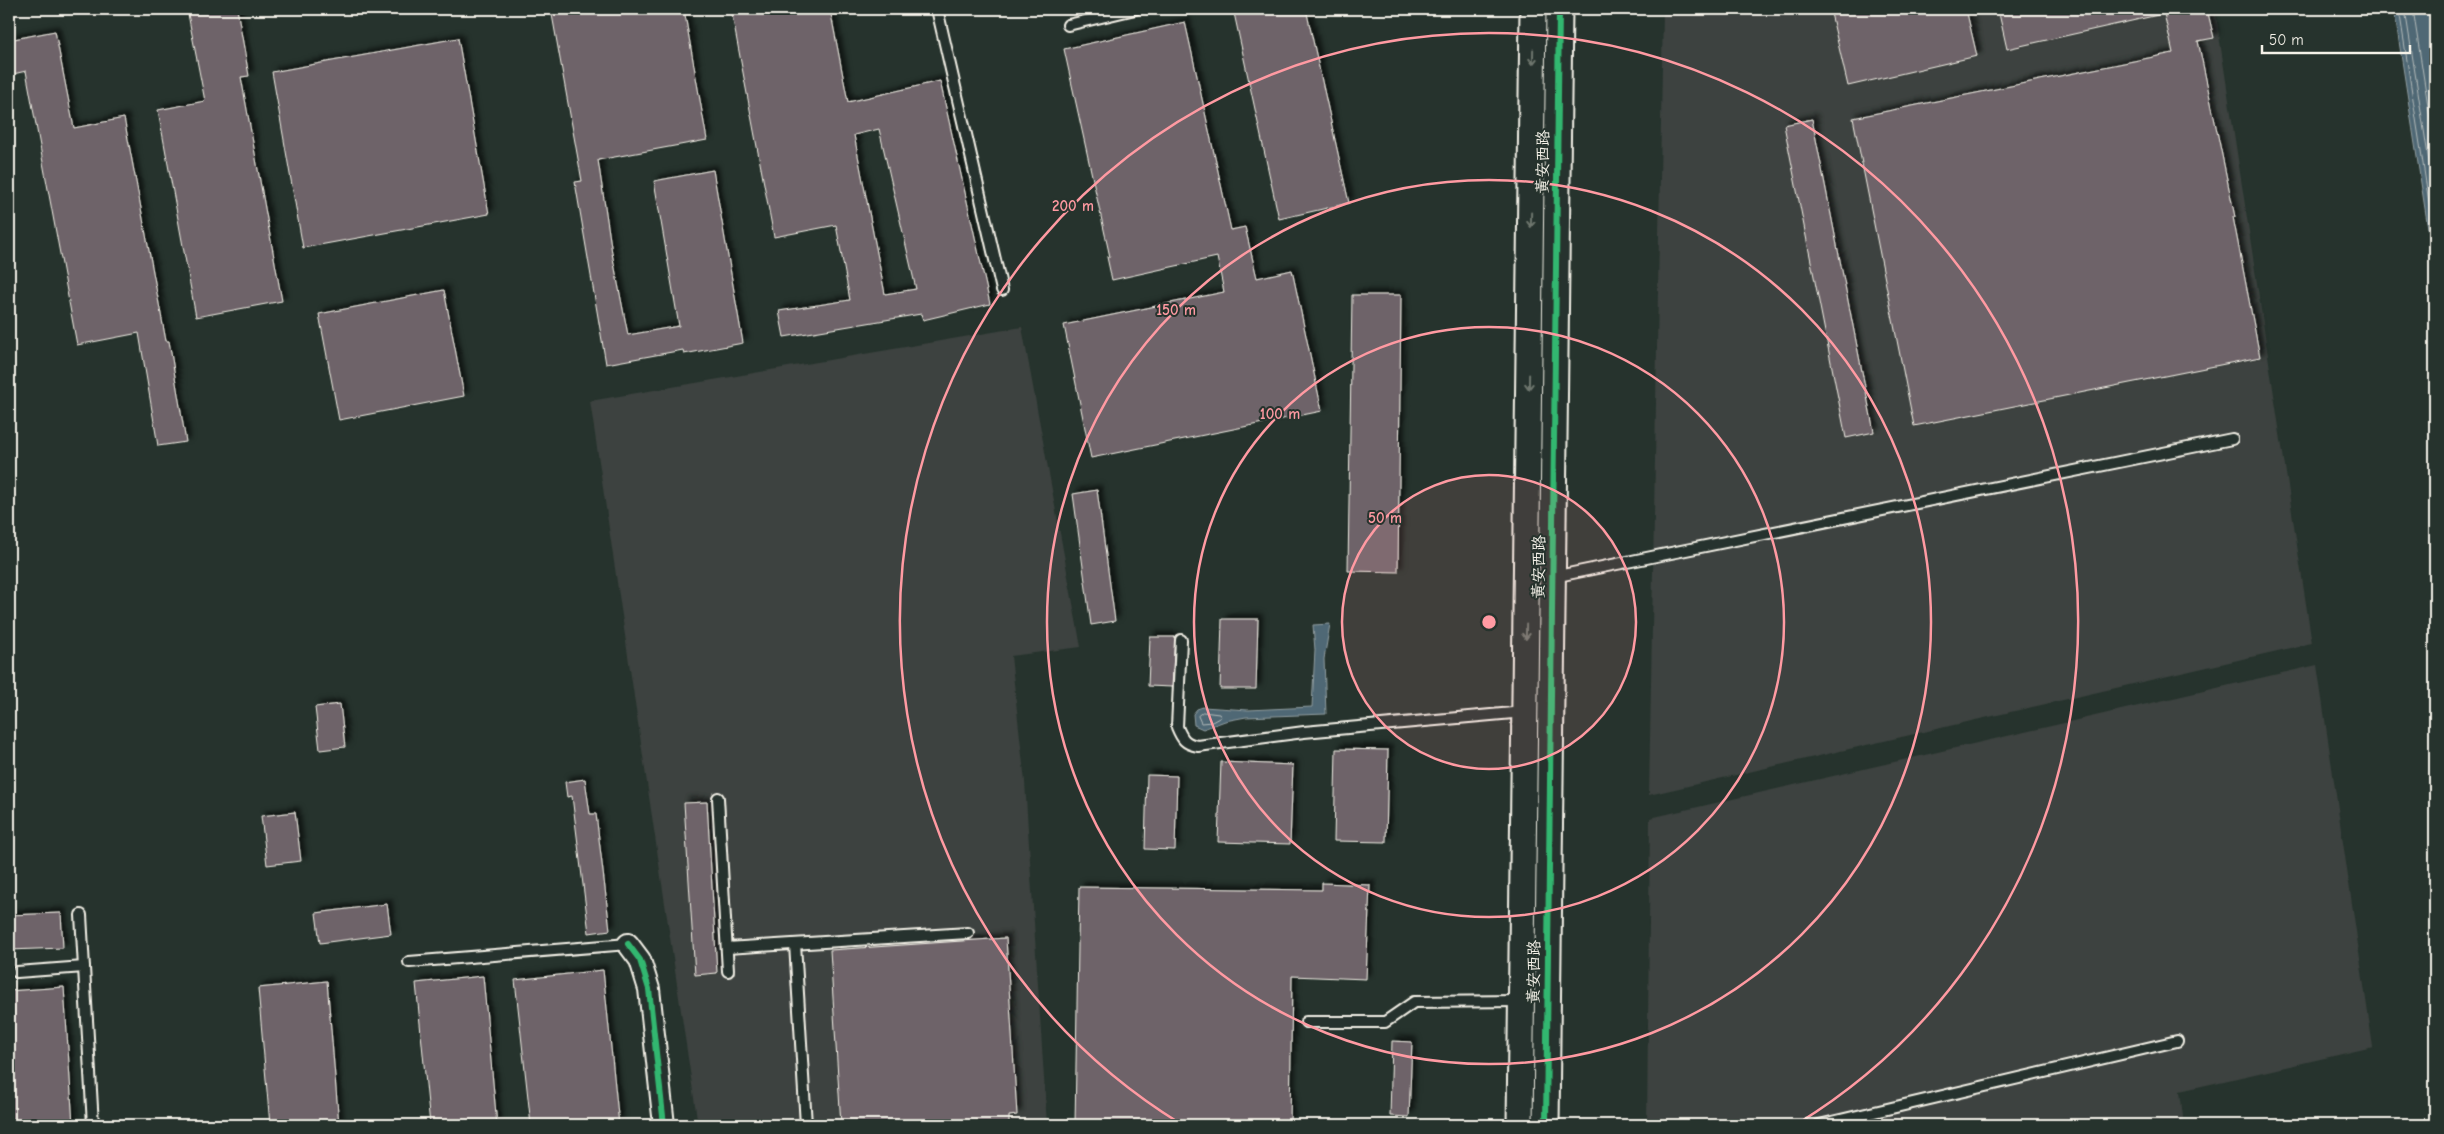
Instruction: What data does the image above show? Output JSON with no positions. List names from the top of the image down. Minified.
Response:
{"streets":{"street":["黄安西路"]},"scale_bar":"50 m","rings":["200 m","150 m","100 m","50 m"]}
